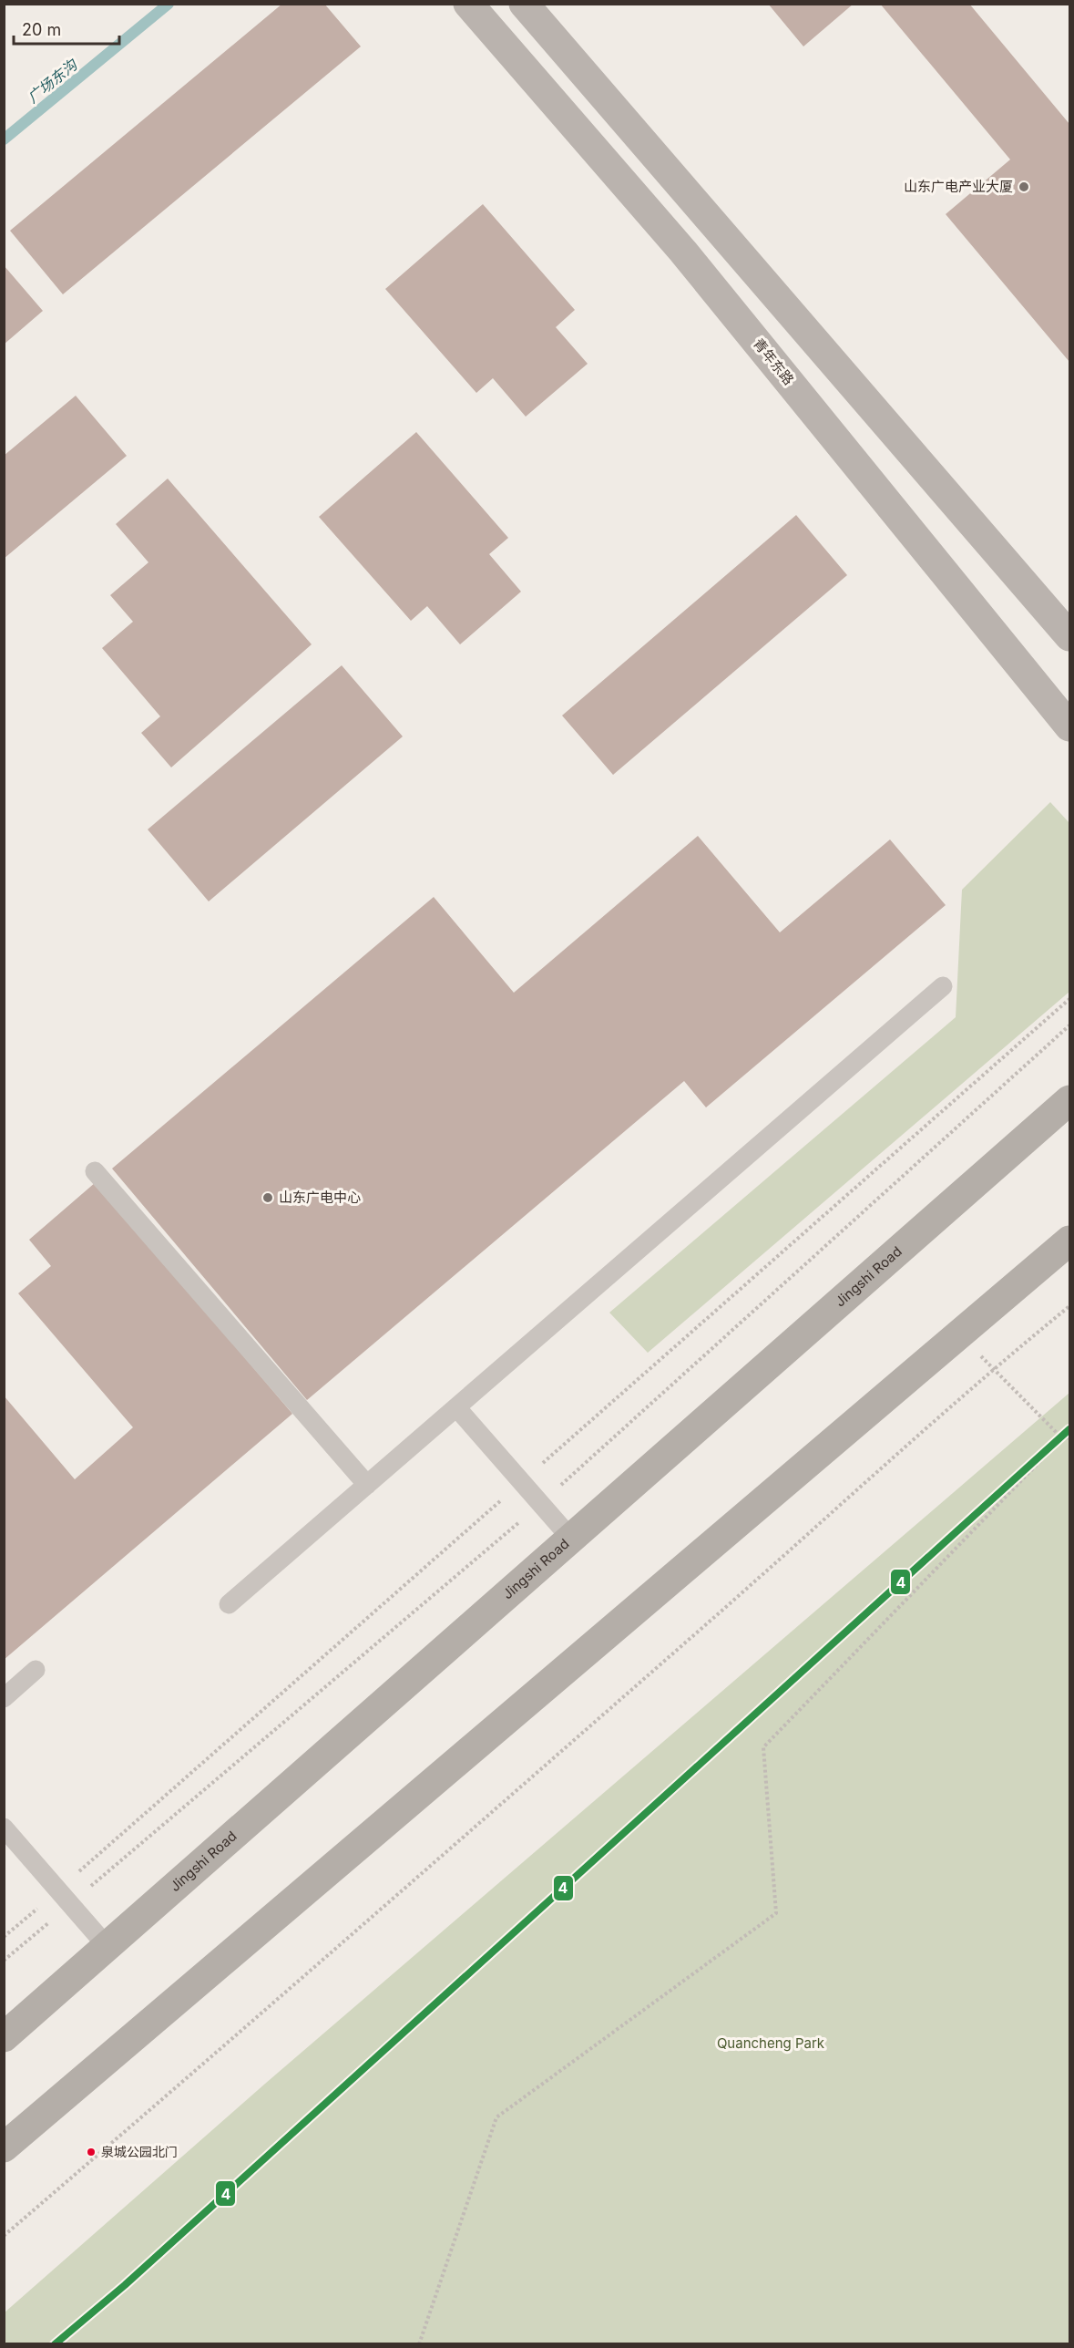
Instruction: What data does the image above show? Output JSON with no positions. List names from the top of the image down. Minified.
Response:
{"streets":{"highway":["Jingshi Road"],"main road":["青年东路"]},"water":["广场东沟"],"parks":["Quancheng Park"],"places":["山东广电产业大厦","山东广电中心","泉城公园北门"],"lines":["transit line 4"],"scale_bar":"20 m"}
